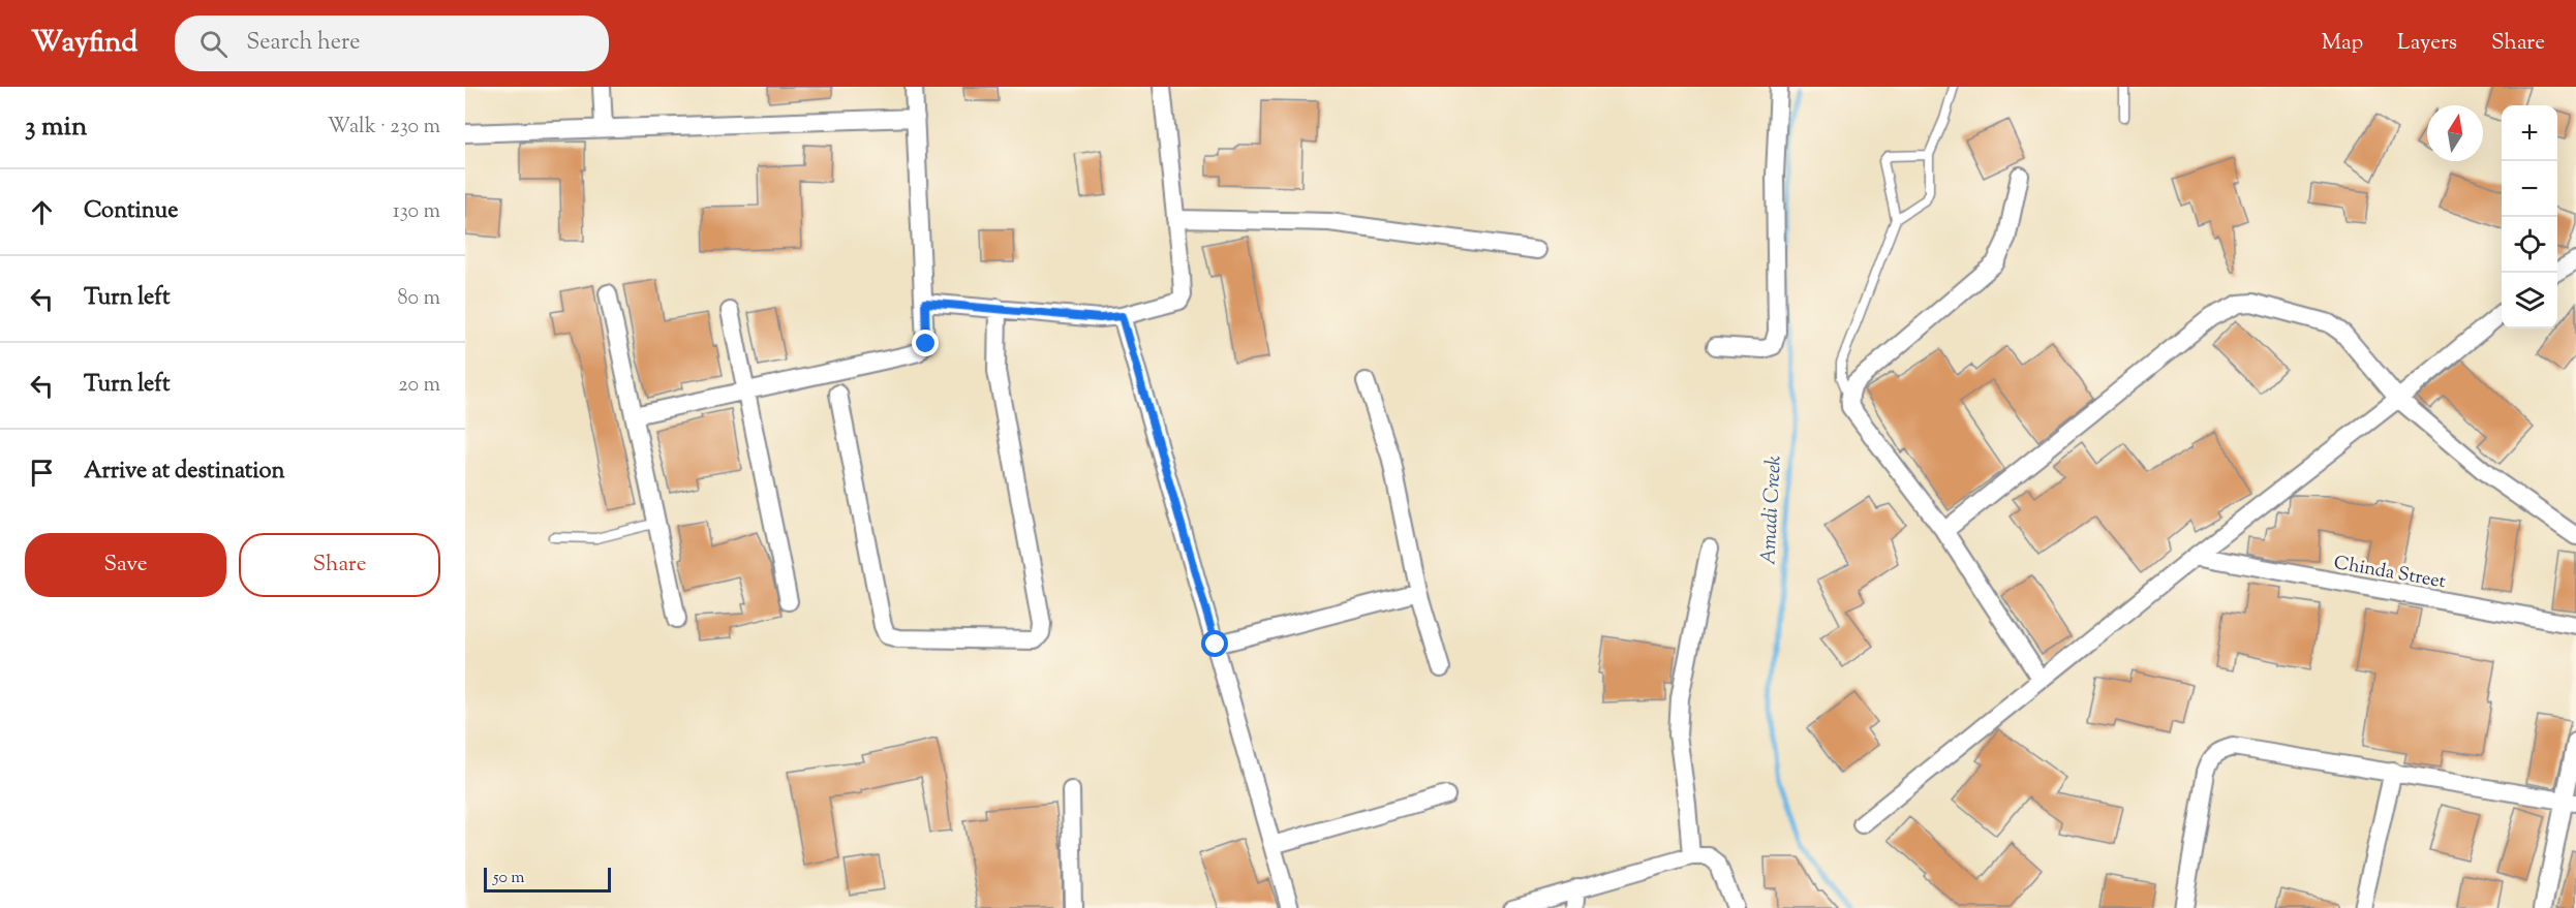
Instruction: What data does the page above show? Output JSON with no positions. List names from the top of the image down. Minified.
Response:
{"streets":{"street":["Chinda Street"]},"water":["Amadi Creek"],"scale_bar":"50 m","north":"top","page":{"header":"Wayfind","search":"Search here","nav":["Map","Layers","Share"],"heading":["3 min","Walk · 230 m"],"map_buttons":["+","−"],"list":[["Continue","130 m"],["Turn left","80 m"],["Turn left","20 m"],"Arrive at destination"],"buttons":["Save","Share"],"scale":"50 m"}}
